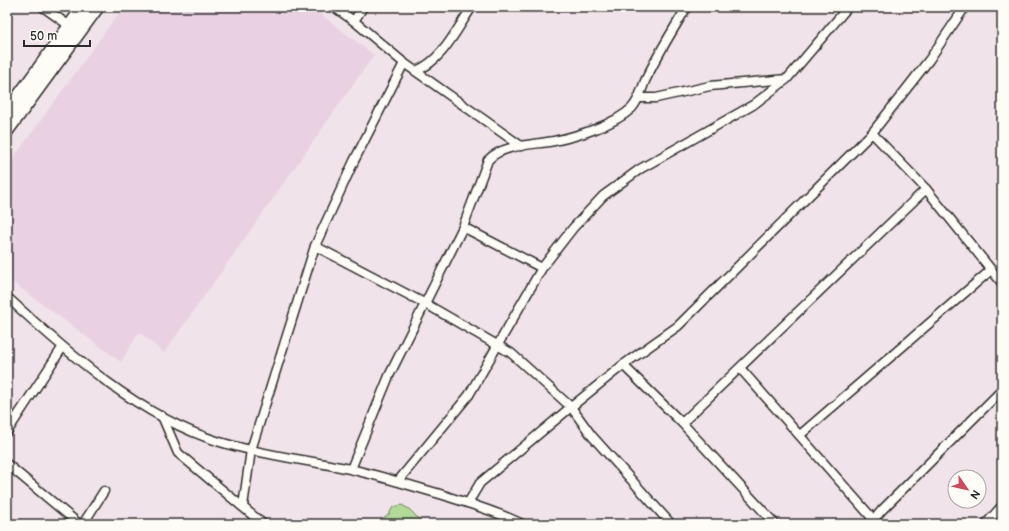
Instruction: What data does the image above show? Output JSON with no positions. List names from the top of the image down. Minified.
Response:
{"scale_bar":"50 m","north":"bottom right"}
